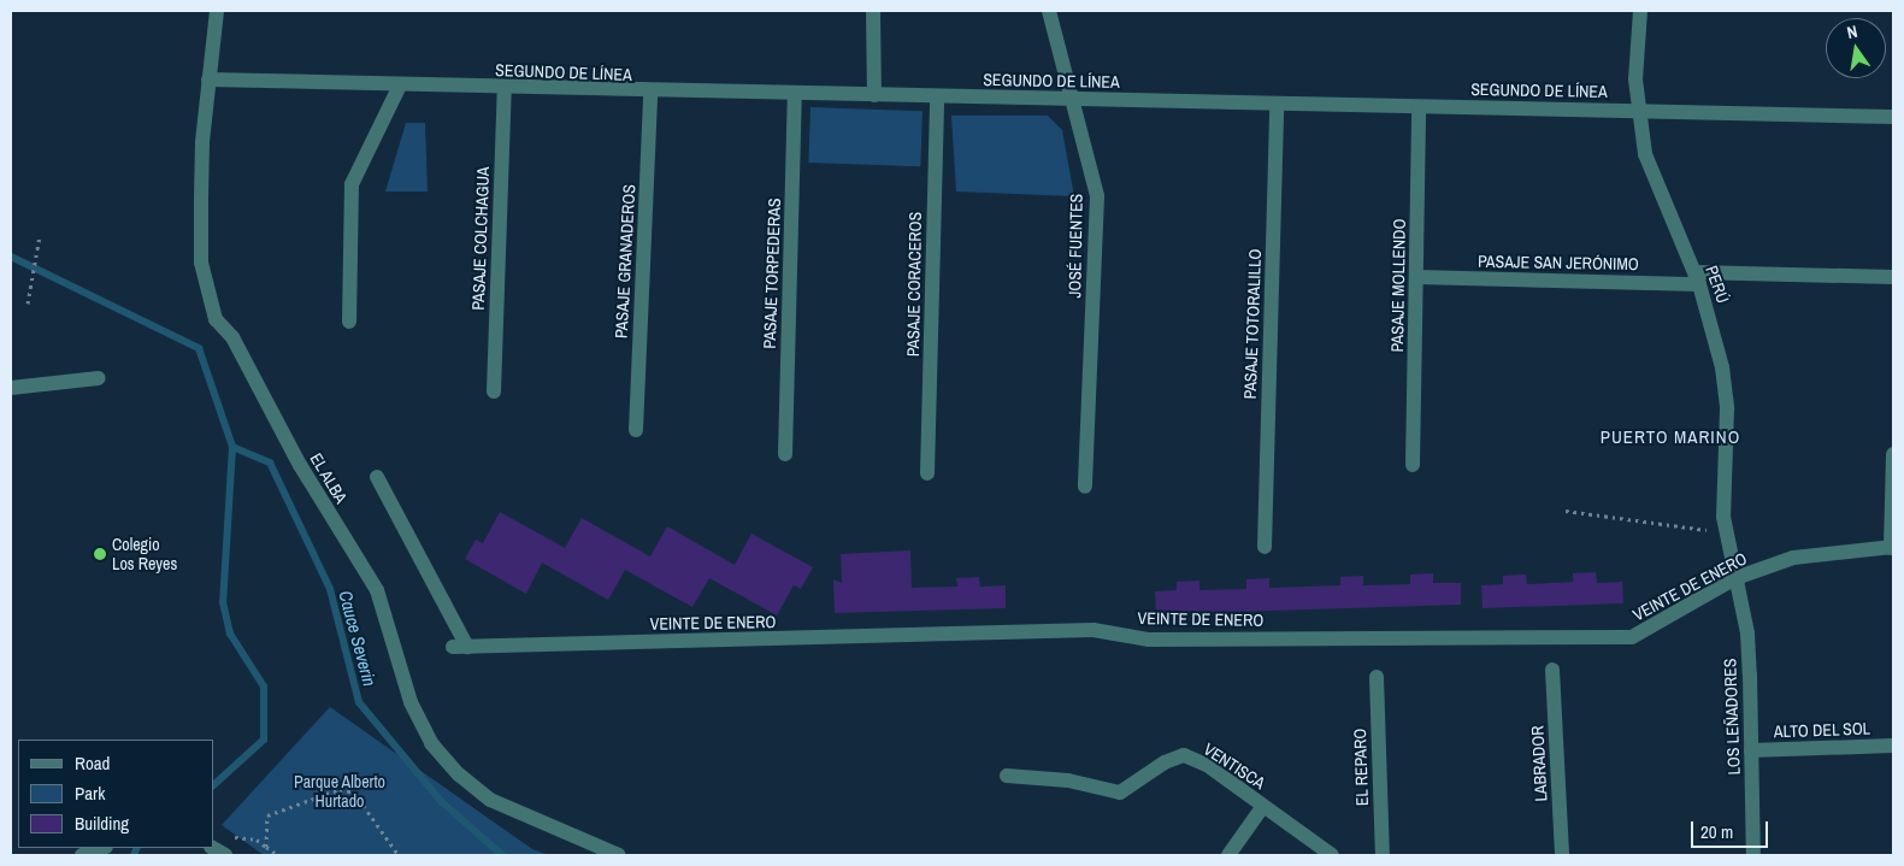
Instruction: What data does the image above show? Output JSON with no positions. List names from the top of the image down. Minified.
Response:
{"streets":{"street":["SEGUNDO DE LÍNEA","PASAJE COLCHAGUA","JOSÉ FUENTES","PASAJE GRANADEROS","PASAJE SAN JERÓNIMO","PASAJE TORPEDERAS","PASAJE CORACEROS","PERÚ","PASAJE MOLLENDO","PASAJE TOTORALILLO","EL ALBA","VEINTE DE ENERO","LOS LEÑADORES","ALTO DEL SOL","LABRADOR","VENTISCA","EL REPARO"]},"crossings":[["SEGUNDO DE LÍNEA","PASAJE COLCHAGUA"],["SEGUNDO DE LÍNEA","JOSÉ FUENTES"],["SEGUNDO DE LÍNEA","PASAJE GRANADEROS"],["SEGUNDO DE LÍNEA","PASAJE TORPEDERAS"],["SEGUNDO DE LÍNEA","PASAJE CORACEROS"],["SEGUNDO DE LÍNEA","PERÚ"],["SEGUNDO DE LÍNEA","PASAJE MOLLENDO"],["SEGUNDO DE LÍNEA","PASAJE TOTORALILLO"],["SEGUNDO DE LÍNEA","EL ALBA"],["PASAJE SAN JERÓNIMO","PERÚ"],["PASAJE SAN JERÓNIMO","PASAJE MOLLENDO"],["PERÚ","VEINTE DE ENERO"],["PERÚ","LOS LEÑADORES"],["VEINTE DE ENERO","LOS LEÑADORES"],["LOS LEÑADORES","ALTO DEL SOL"]],"districts":["PUERTO MARINO"],"water":["Cauce Severin"],"parks":["Parque Alberto Hurtado"],"places":["Colegio Los Reyes"],"legend":["Road","Park","Building"],"scale_bar":"20 m","north":"top"}
